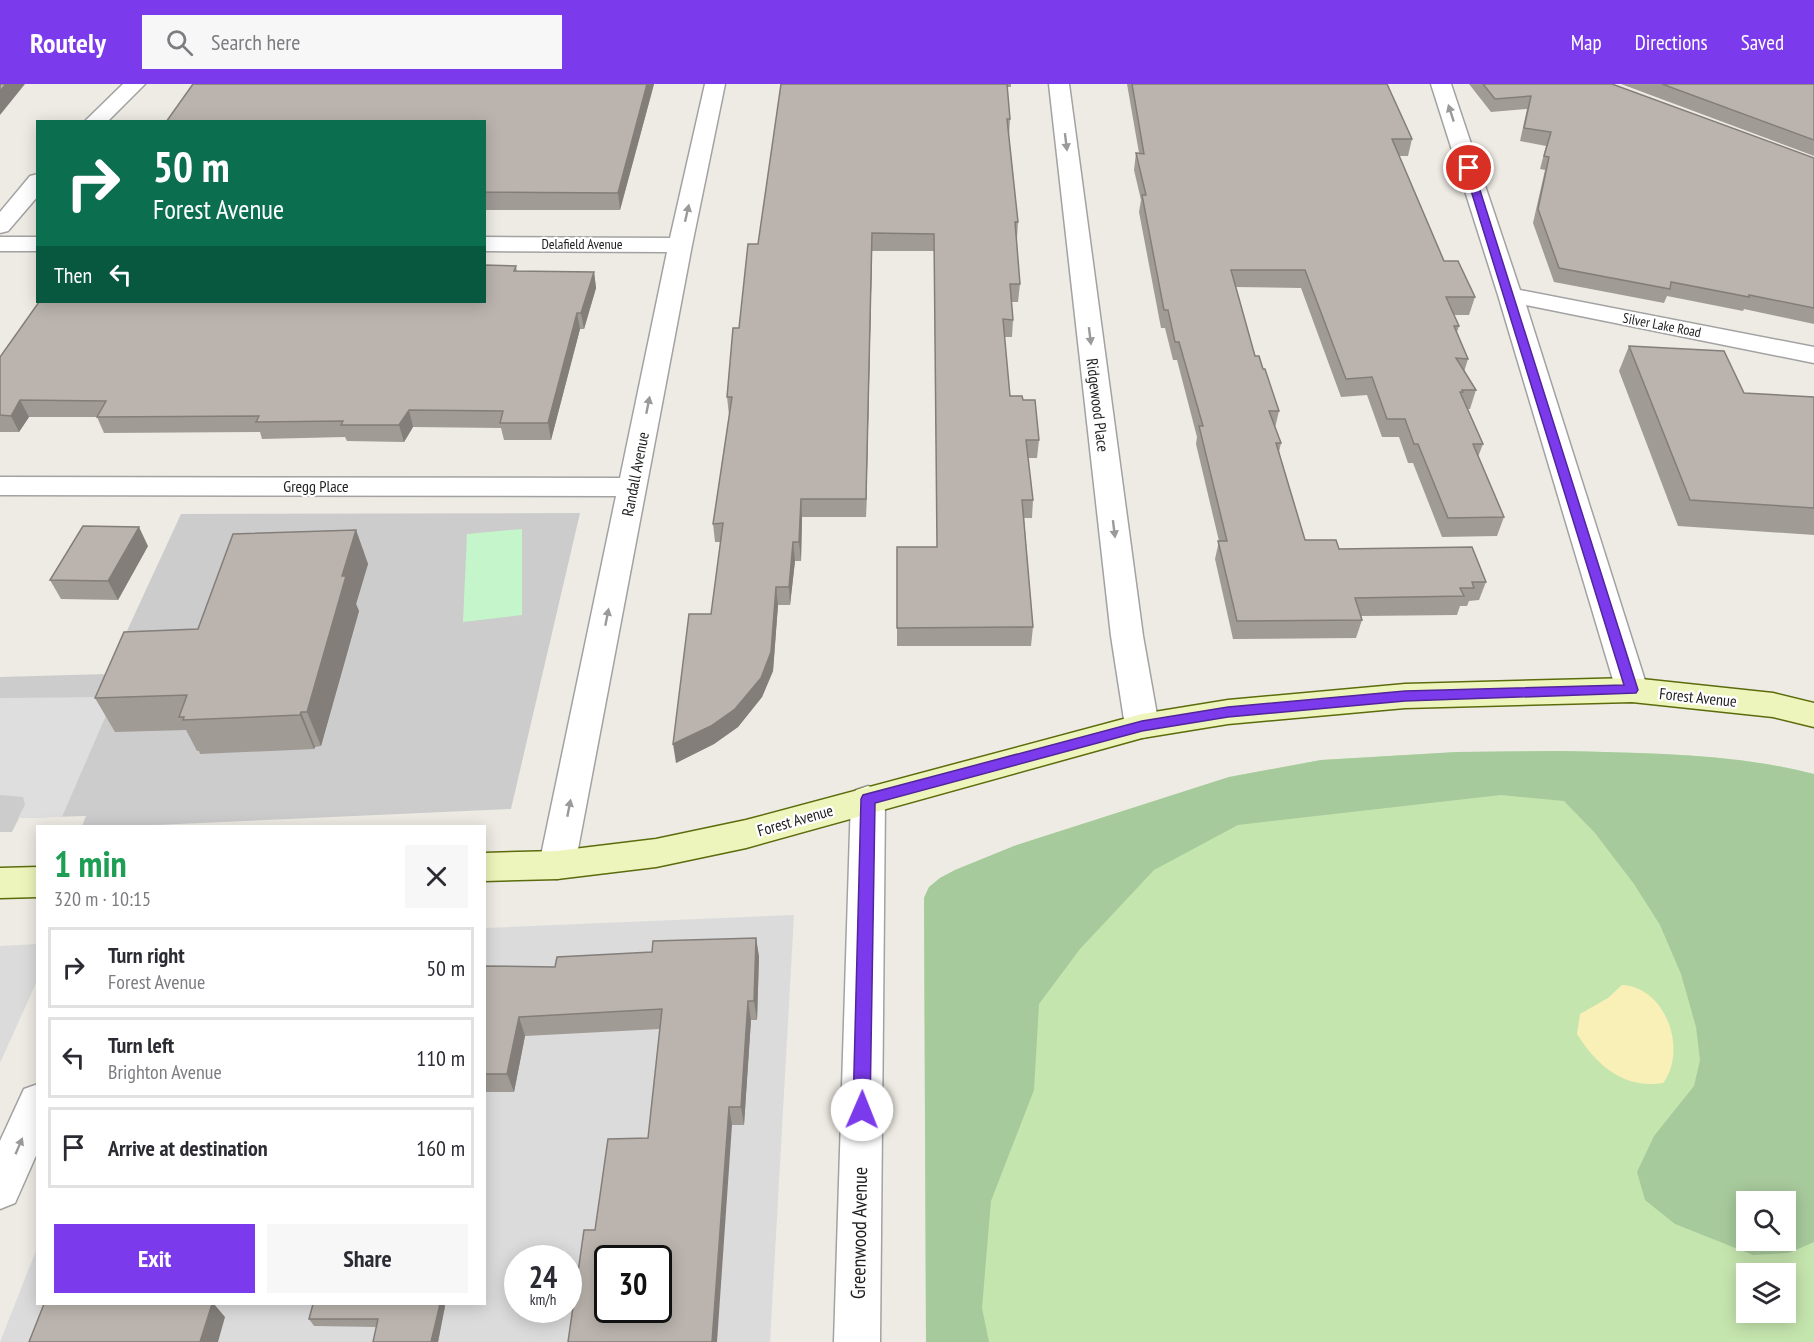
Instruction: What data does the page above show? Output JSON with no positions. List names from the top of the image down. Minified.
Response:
{"streets":{"main road":["Forest Avenue"],"street":["Delafield Avenue","Silver Lake Road","Ridgewood Place","Randall Avenue","Gregg Place","Greenwood Avenue"]},"crossings":[["Delafield Avenue","Randall Avenue"],["Ridgewood Place","Forest Avenue"],["Randall Avenue","Gregg Place"],["Randall Avenue","Forest Avenue"],["Forest Avenue","Greenwood Avenue"]],"one_way":["Ridgewood Place","Randall Avenue"],"page":{"header":"Routely","search":"Search here","nav":["Map","Directions","Saved"],"turn":["50 m","Forest Avenue"],"then":"Then","heading":["1 min","320 m · 10:15"],"list":[{"name":"Turn right","note":"Forest Avenue","value":"50 m"},{"name":"Turn left","note":"Brighton Avenue","value":"110 m"},{"name":"Arrive at destination","value":"160 m"}],"buttons":["Exit","Share"],"speed":"24 km/h","limit":"30"}}
